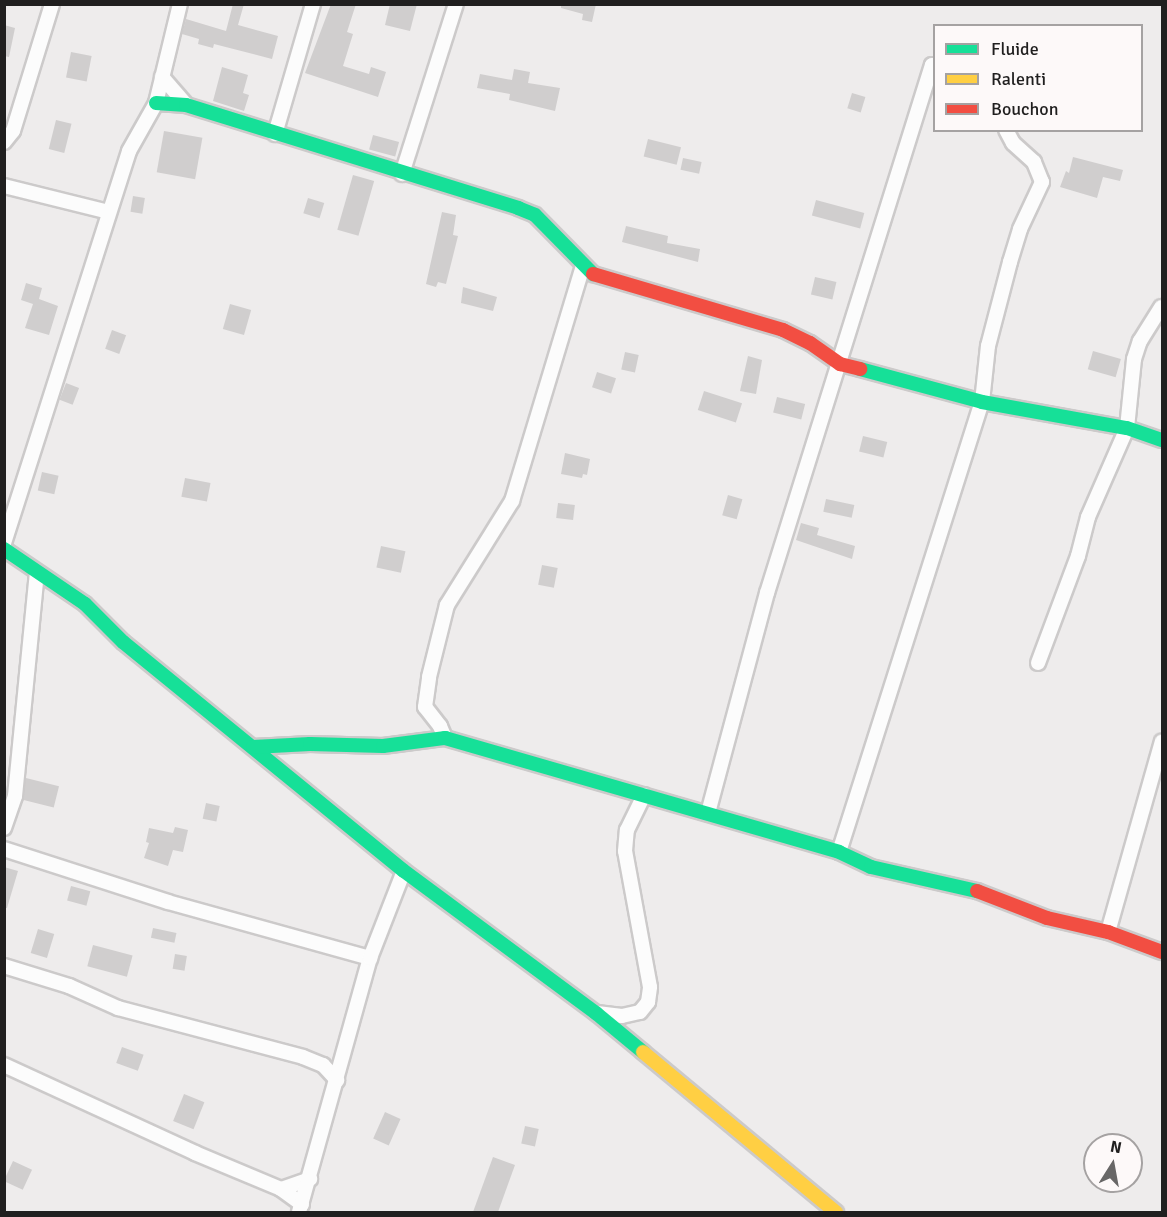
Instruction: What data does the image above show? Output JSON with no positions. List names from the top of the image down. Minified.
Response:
{"legend":["Fluide","Ralenti","Bouchon"],"north":"top"}
